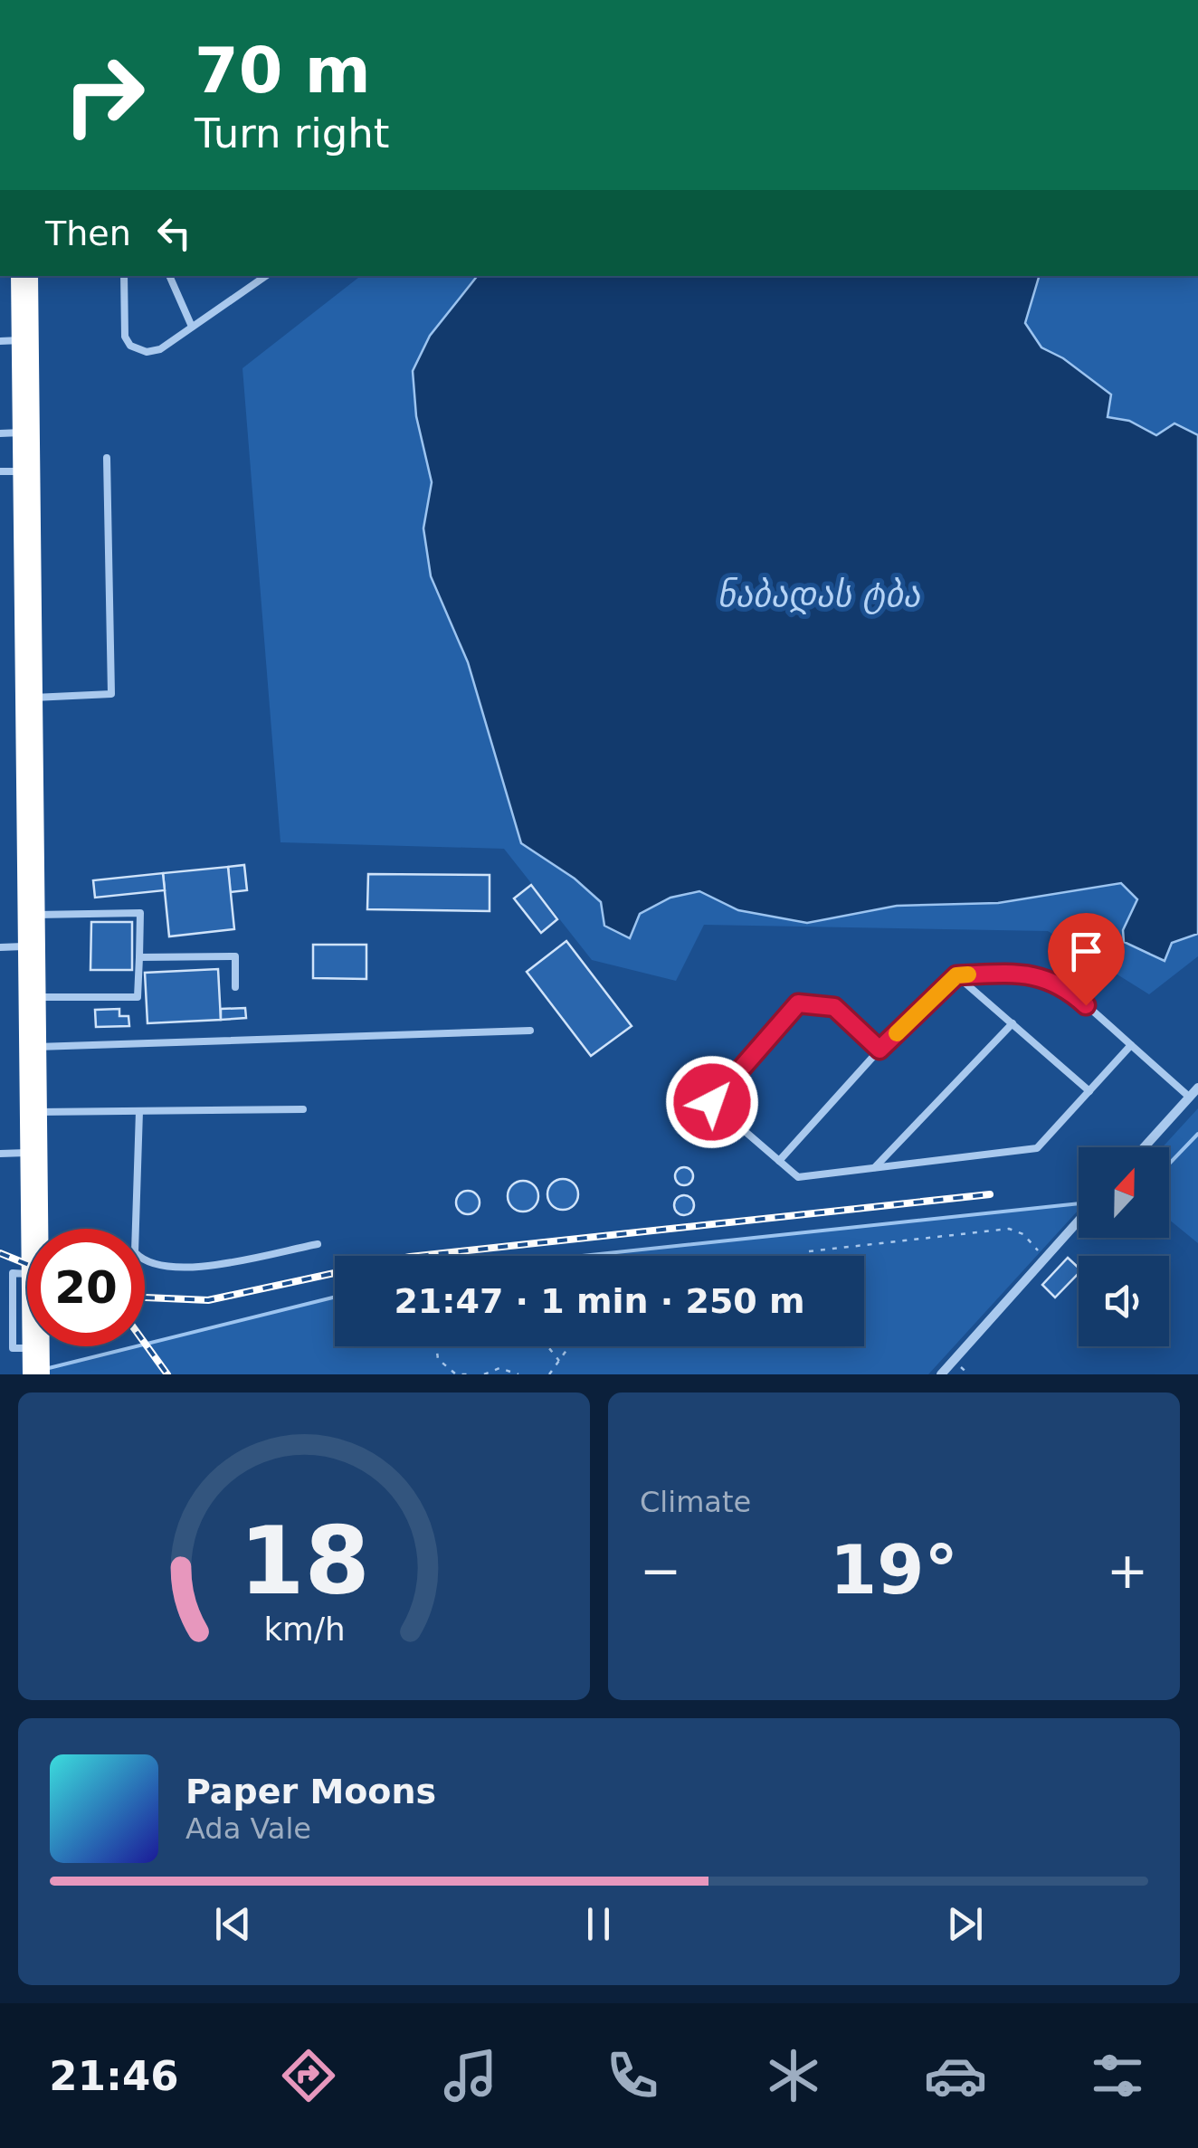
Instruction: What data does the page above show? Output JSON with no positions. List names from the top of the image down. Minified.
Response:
{"water":["ნაბადას ტბა"],"north":"top","page":{"turn":["70 m","Turn right"],"then":"Then","limit":"20","trip":"21:47 · 1 min · 250 m","tile":"Climate","heat":["−","19°","+"],"song":["Paper Moons","Ada Vale"],"tabs":"21:46","gauge":["18","km/h"]}}
